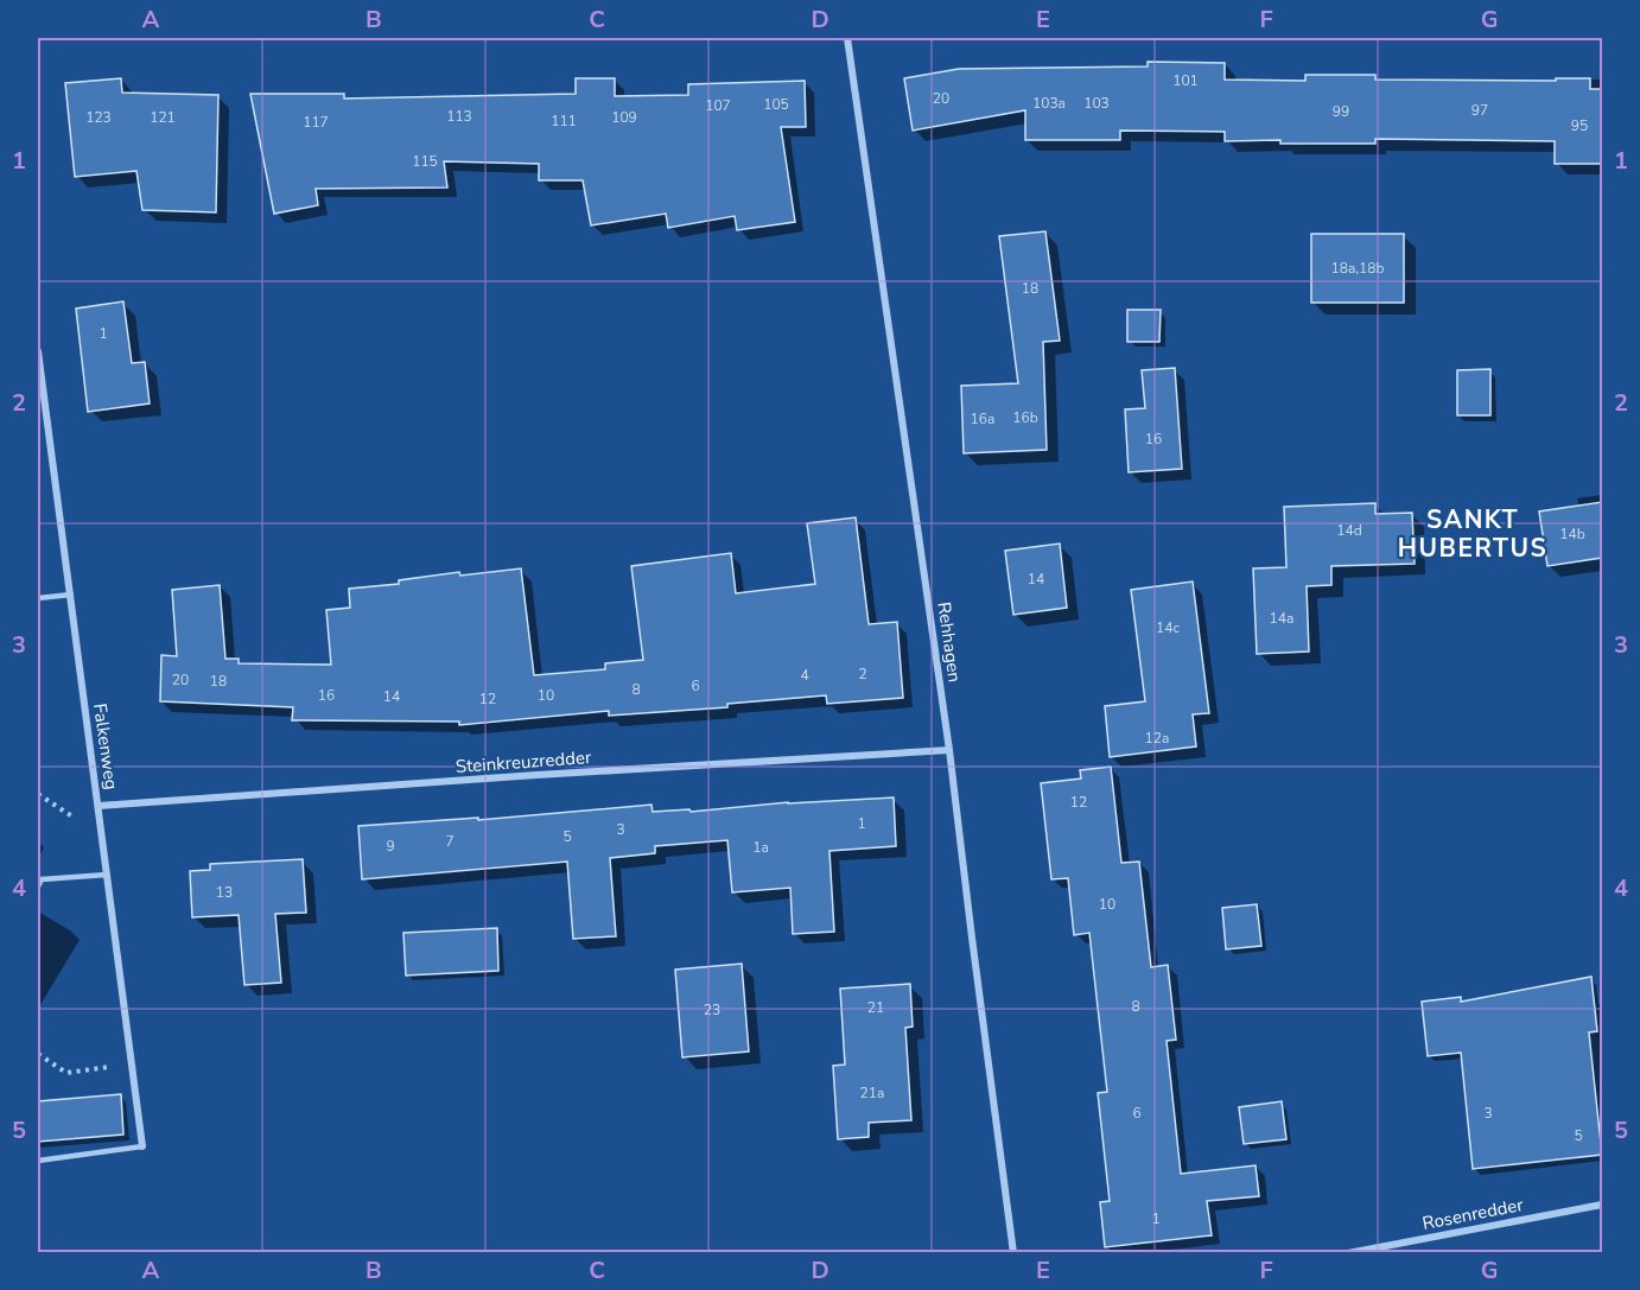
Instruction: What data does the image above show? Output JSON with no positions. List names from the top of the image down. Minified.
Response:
{"streets":{"street":["Rehhagen","Falkenweg","Steinkreuzredder","Rosenredder"]},"crossings":[["Rehhagen","Steinkreuzredder"],["Falkenweg","Steinkreuzredder"]],"districts":["SANKT HUBERTUS"],"house_numbers":["101","20","103a","103","105","107","97","99","113","123","121","109","111","117","95","115","18a,18b","18","1","16b","16a","16","14d","14b","14","14a","14c","2","4","20","18","6","8","16","10","14","12","12a","12","1","3","5","7","9","1a","13","10","8","21","23","21a","6","3","5","1"],"grid":{"columns":["A","B","C","D","E","F","G"],"rows":["1","2","3","4","5"]}}
